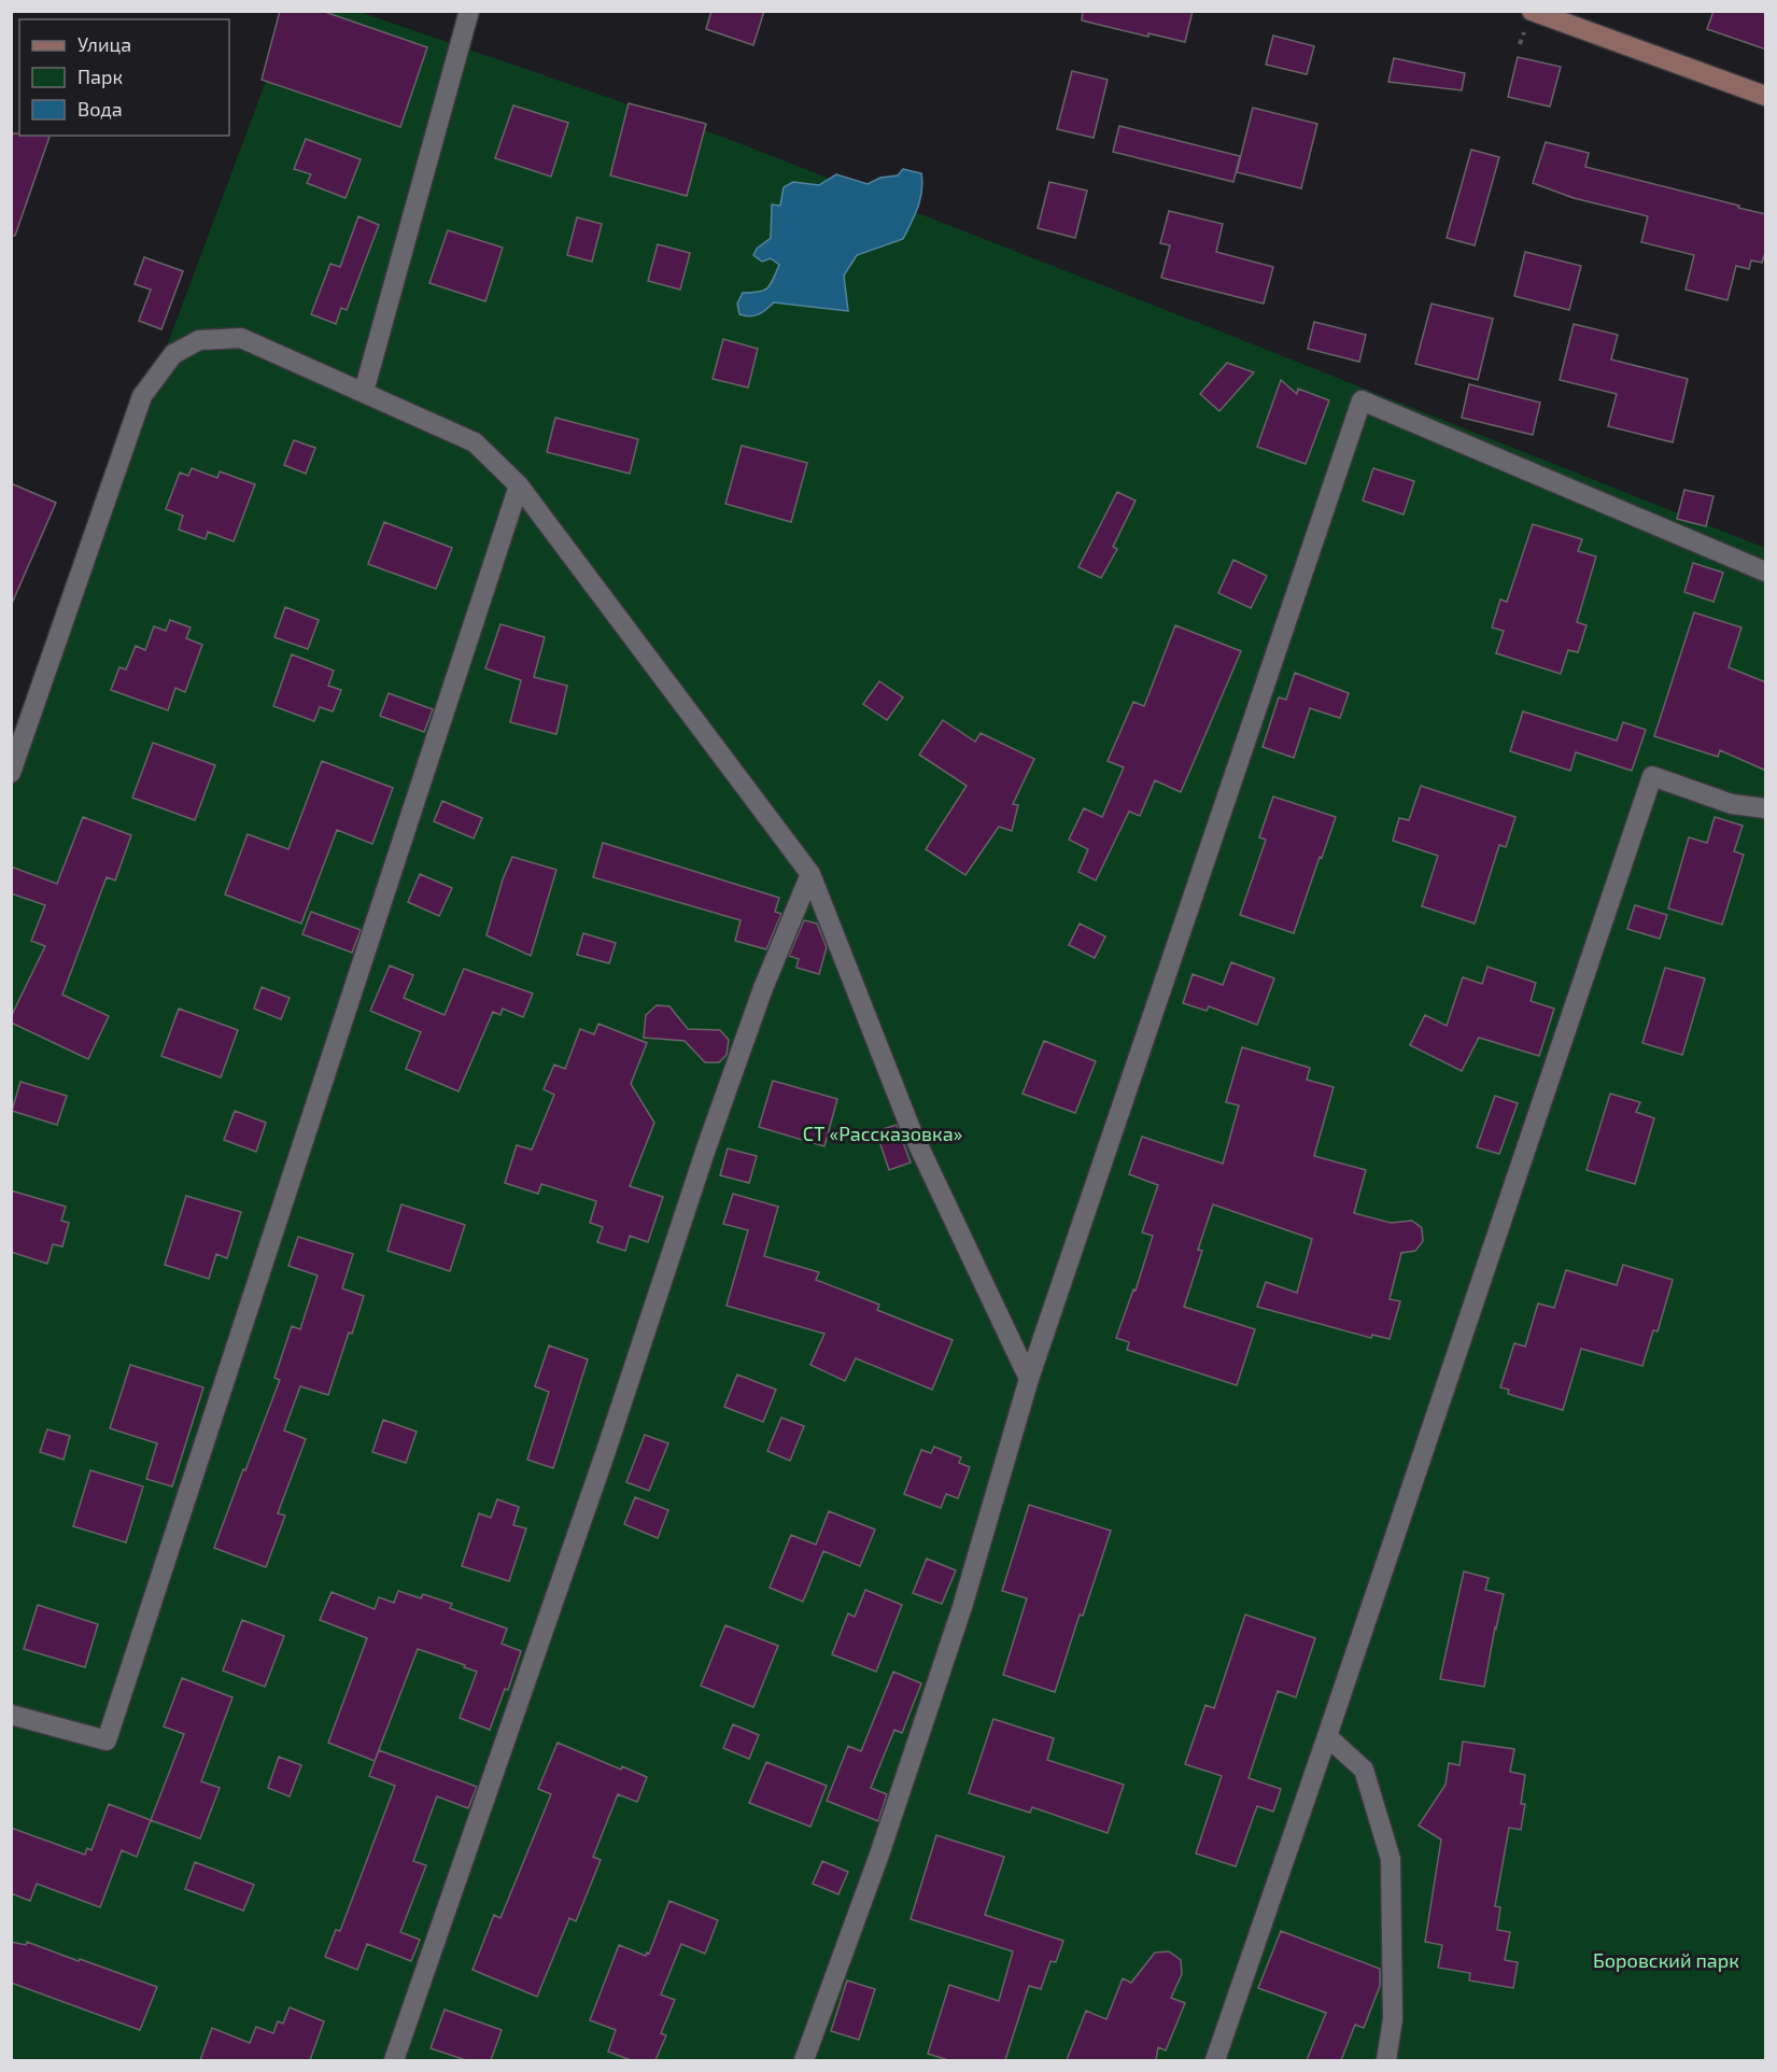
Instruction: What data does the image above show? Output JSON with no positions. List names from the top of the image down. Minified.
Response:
{"parks":["СТ «Рассказовка»","Боровский парк"],"legend":["Улица","Парк","Вода"]}
